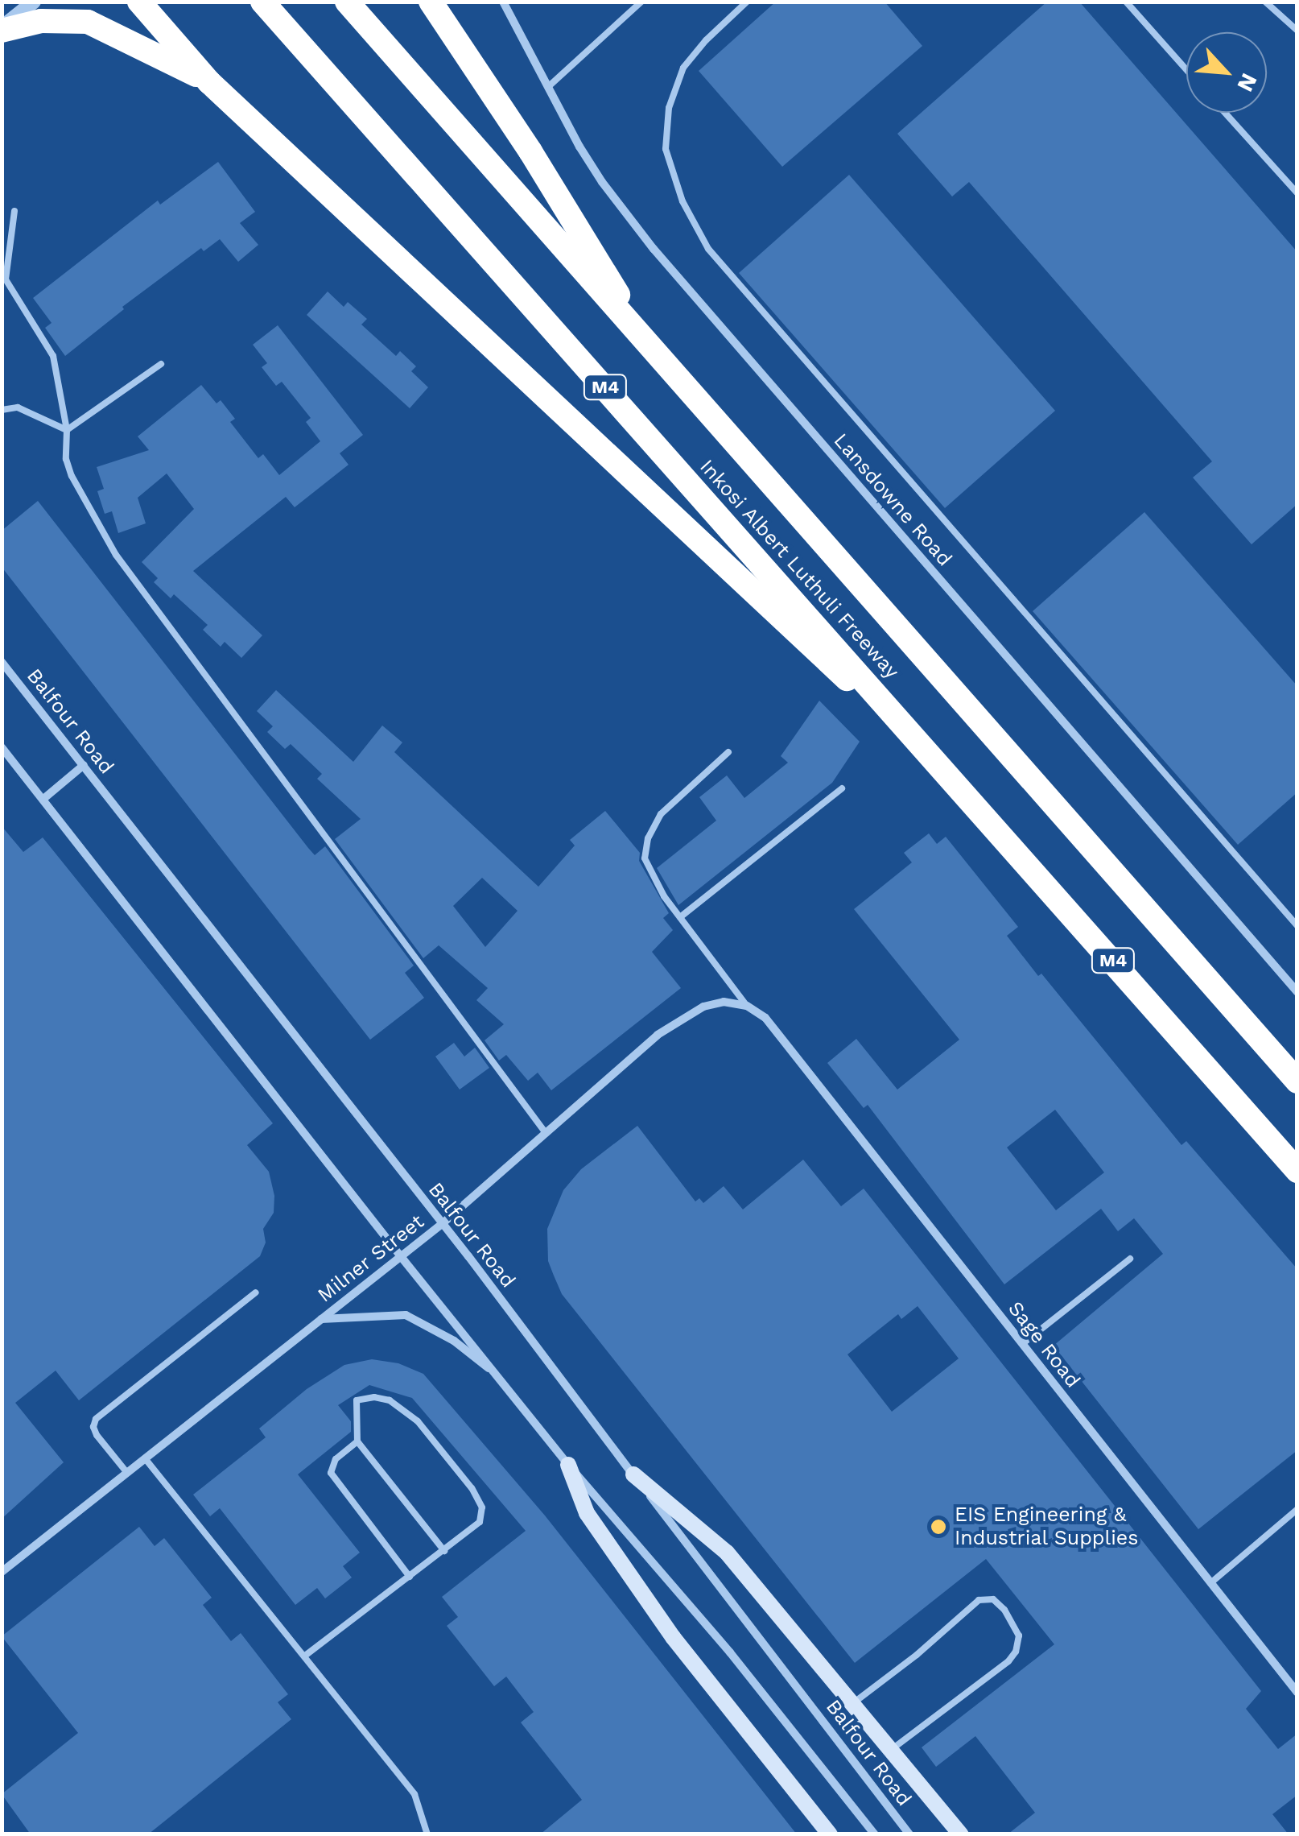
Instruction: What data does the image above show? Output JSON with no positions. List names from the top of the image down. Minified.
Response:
{"streets":{"highway":["M4","Inkosi Albert Luthuli Freeway"],"street":["Lansdowne Road","Balfour Road","Milner Street","Sage Road"]},"crossings":[["Balfour Road","Milner Street"],["Milner Street","Sage Road"]],"places":["EIS Engineering & Industrial Supplies"],"north":"bottom right"}
